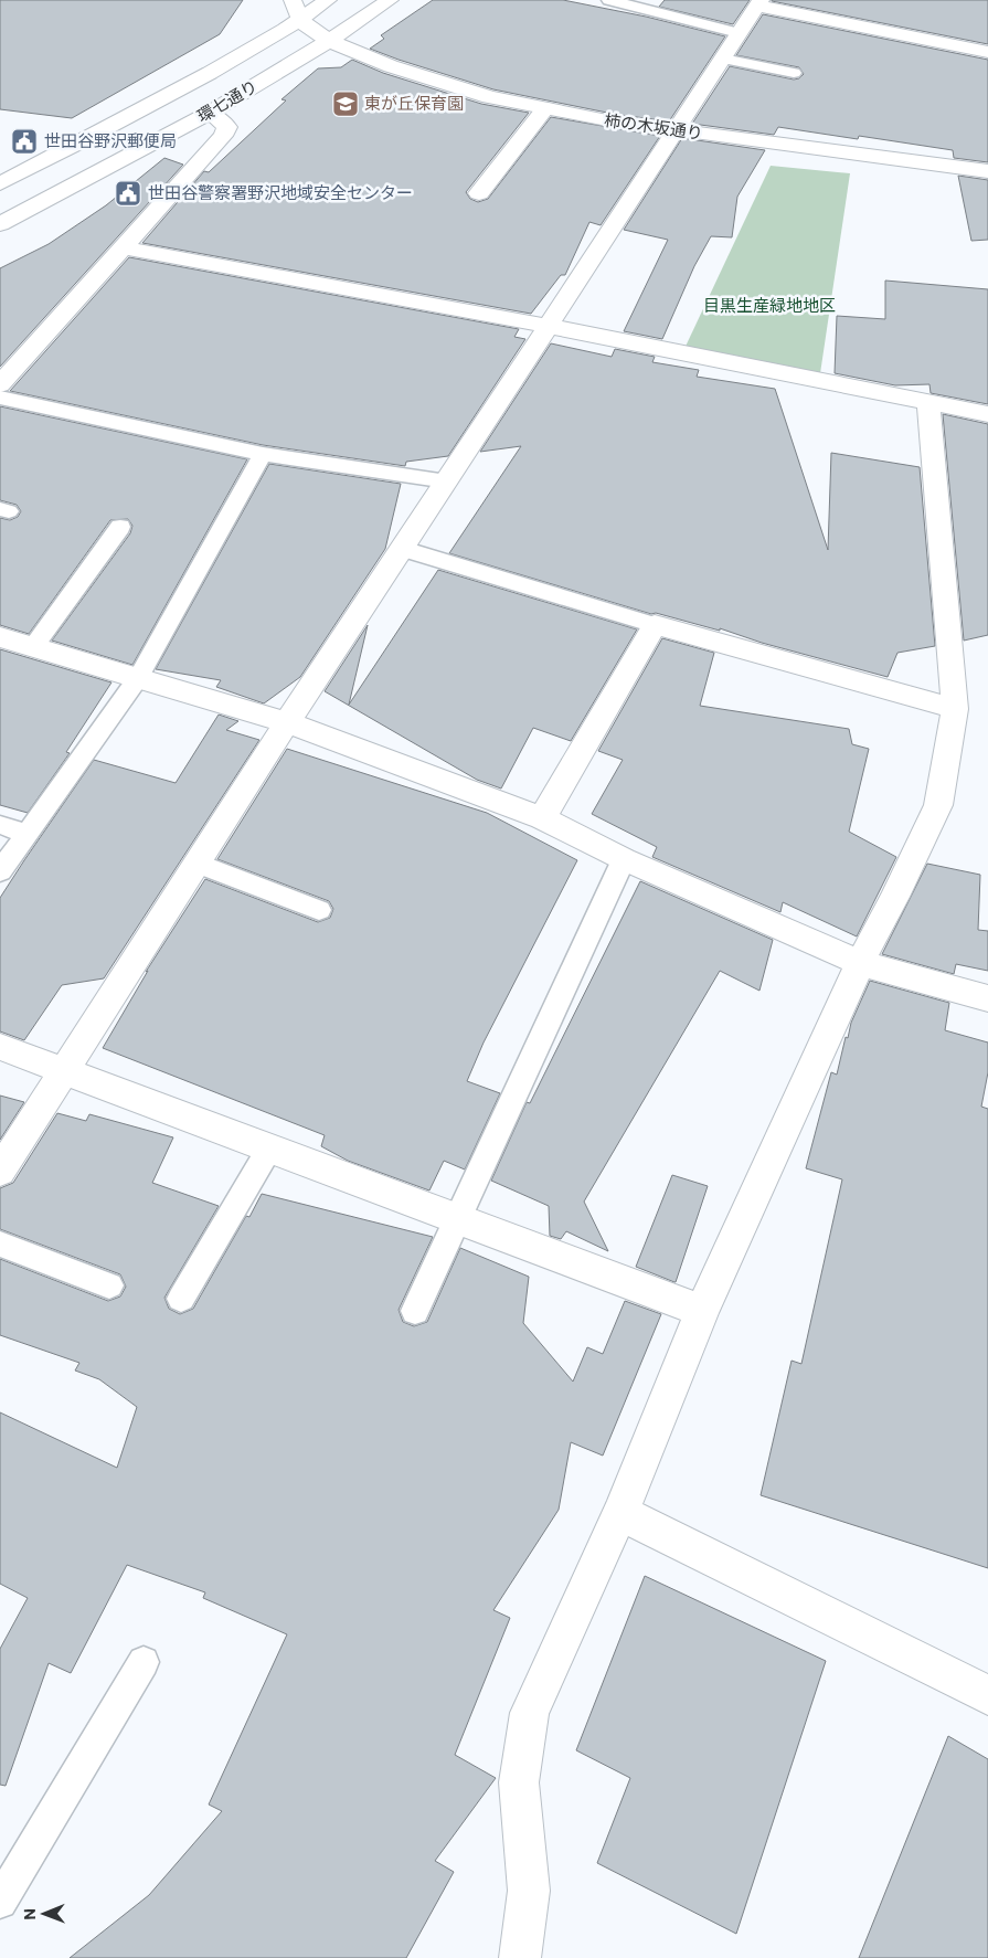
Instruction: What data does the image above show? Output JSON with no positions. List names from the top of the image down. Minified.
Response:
{"streets":{"street":["環七通り","柿の木坂通り"]},"crossings":[["環七通り","柿の木坂通り"]],"parks":["目黒生産緑地地区"],"places":{"school or university":["東が丘保育園"],"public building":["世田谷野沢郵便局","世田谷警察署野沢地域安全センター"]},"north":"left"}
